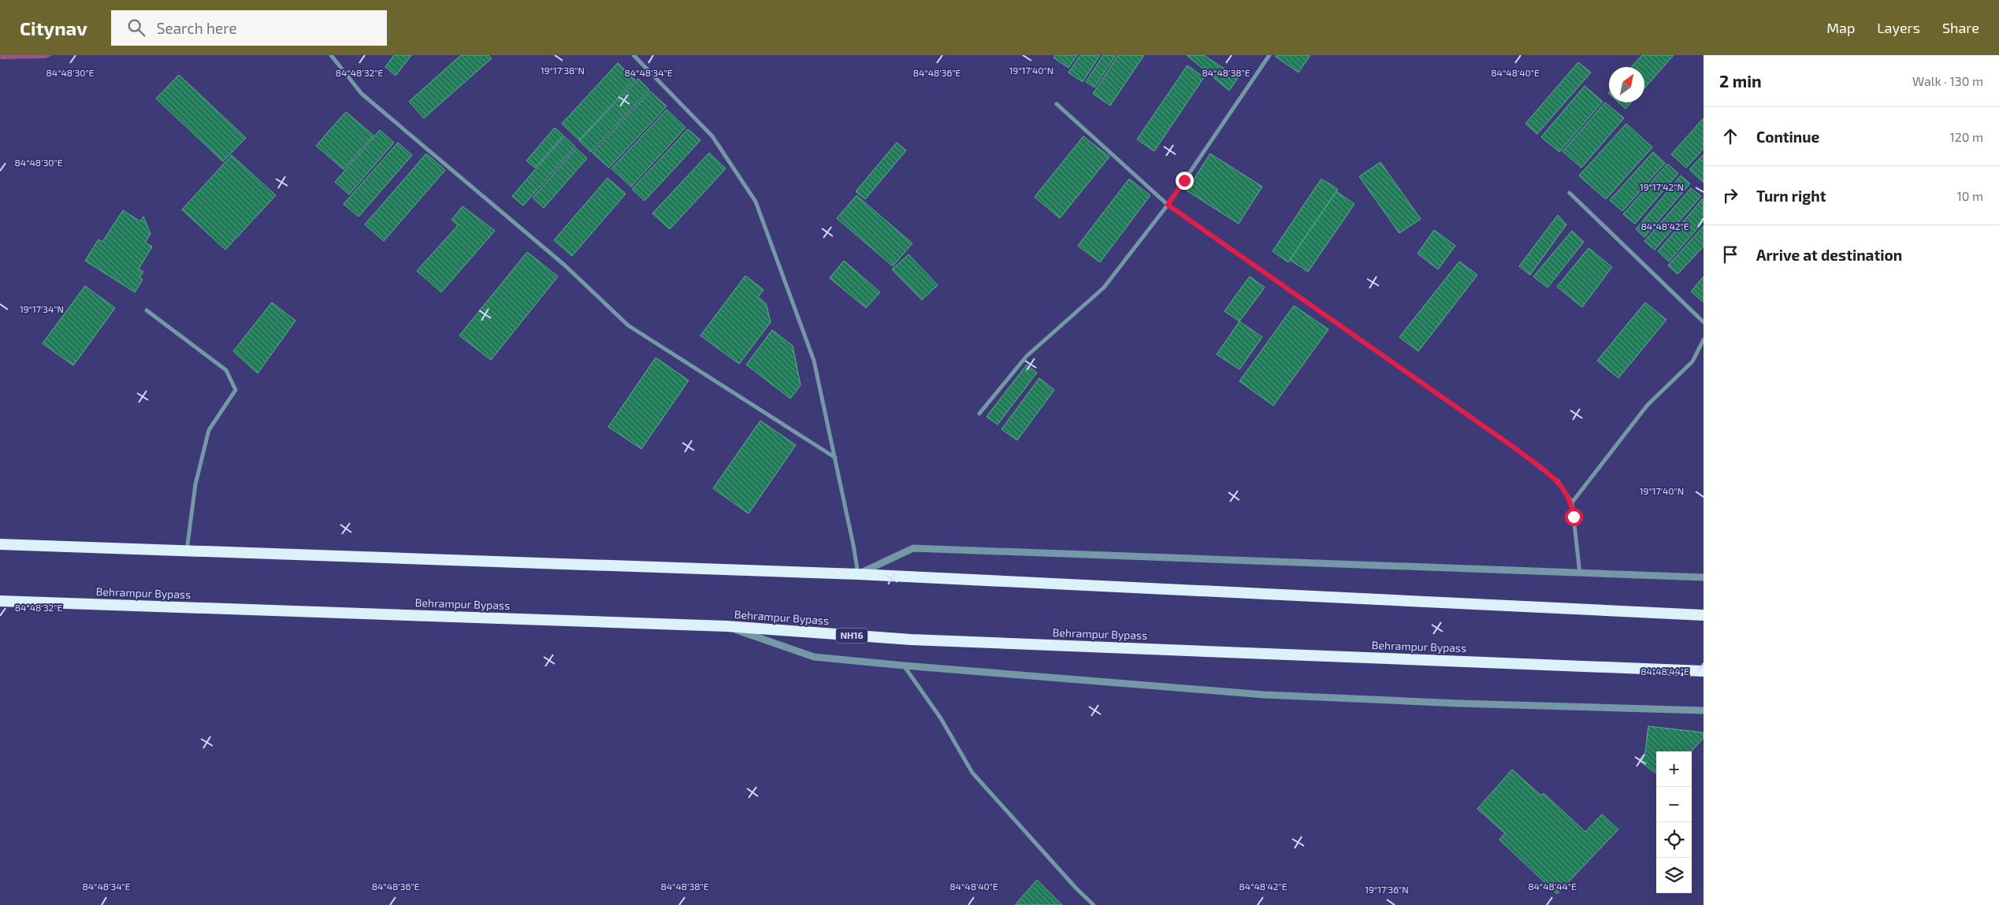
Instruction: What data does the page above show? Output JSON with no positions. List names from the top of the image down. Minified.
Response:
{"streets":{"highway":["Behrampur Bypass","NH16"]},"north":"top right","page":{"header":"Citynav","search":"Search here","nav":["Map","Layers","Share"],"heading":["2 min","Walk · 130 m"],"list":[["Continue","120 m"],["Turn right","10 m"],"Arrive at destination"],"map_buttons":["+","−"]},"coordinates":["19°17'38\"N","19°17'40\"N","84°48'30\"E","84°48'34\"E","84°48'36\"E","84°48'38\"E","84°48'40\"E","84°48'32\"E","19°17'42\"N","84°48'42\"E","19°17'34\"N","84°48'44\"E","19°17'36\"N"]}
